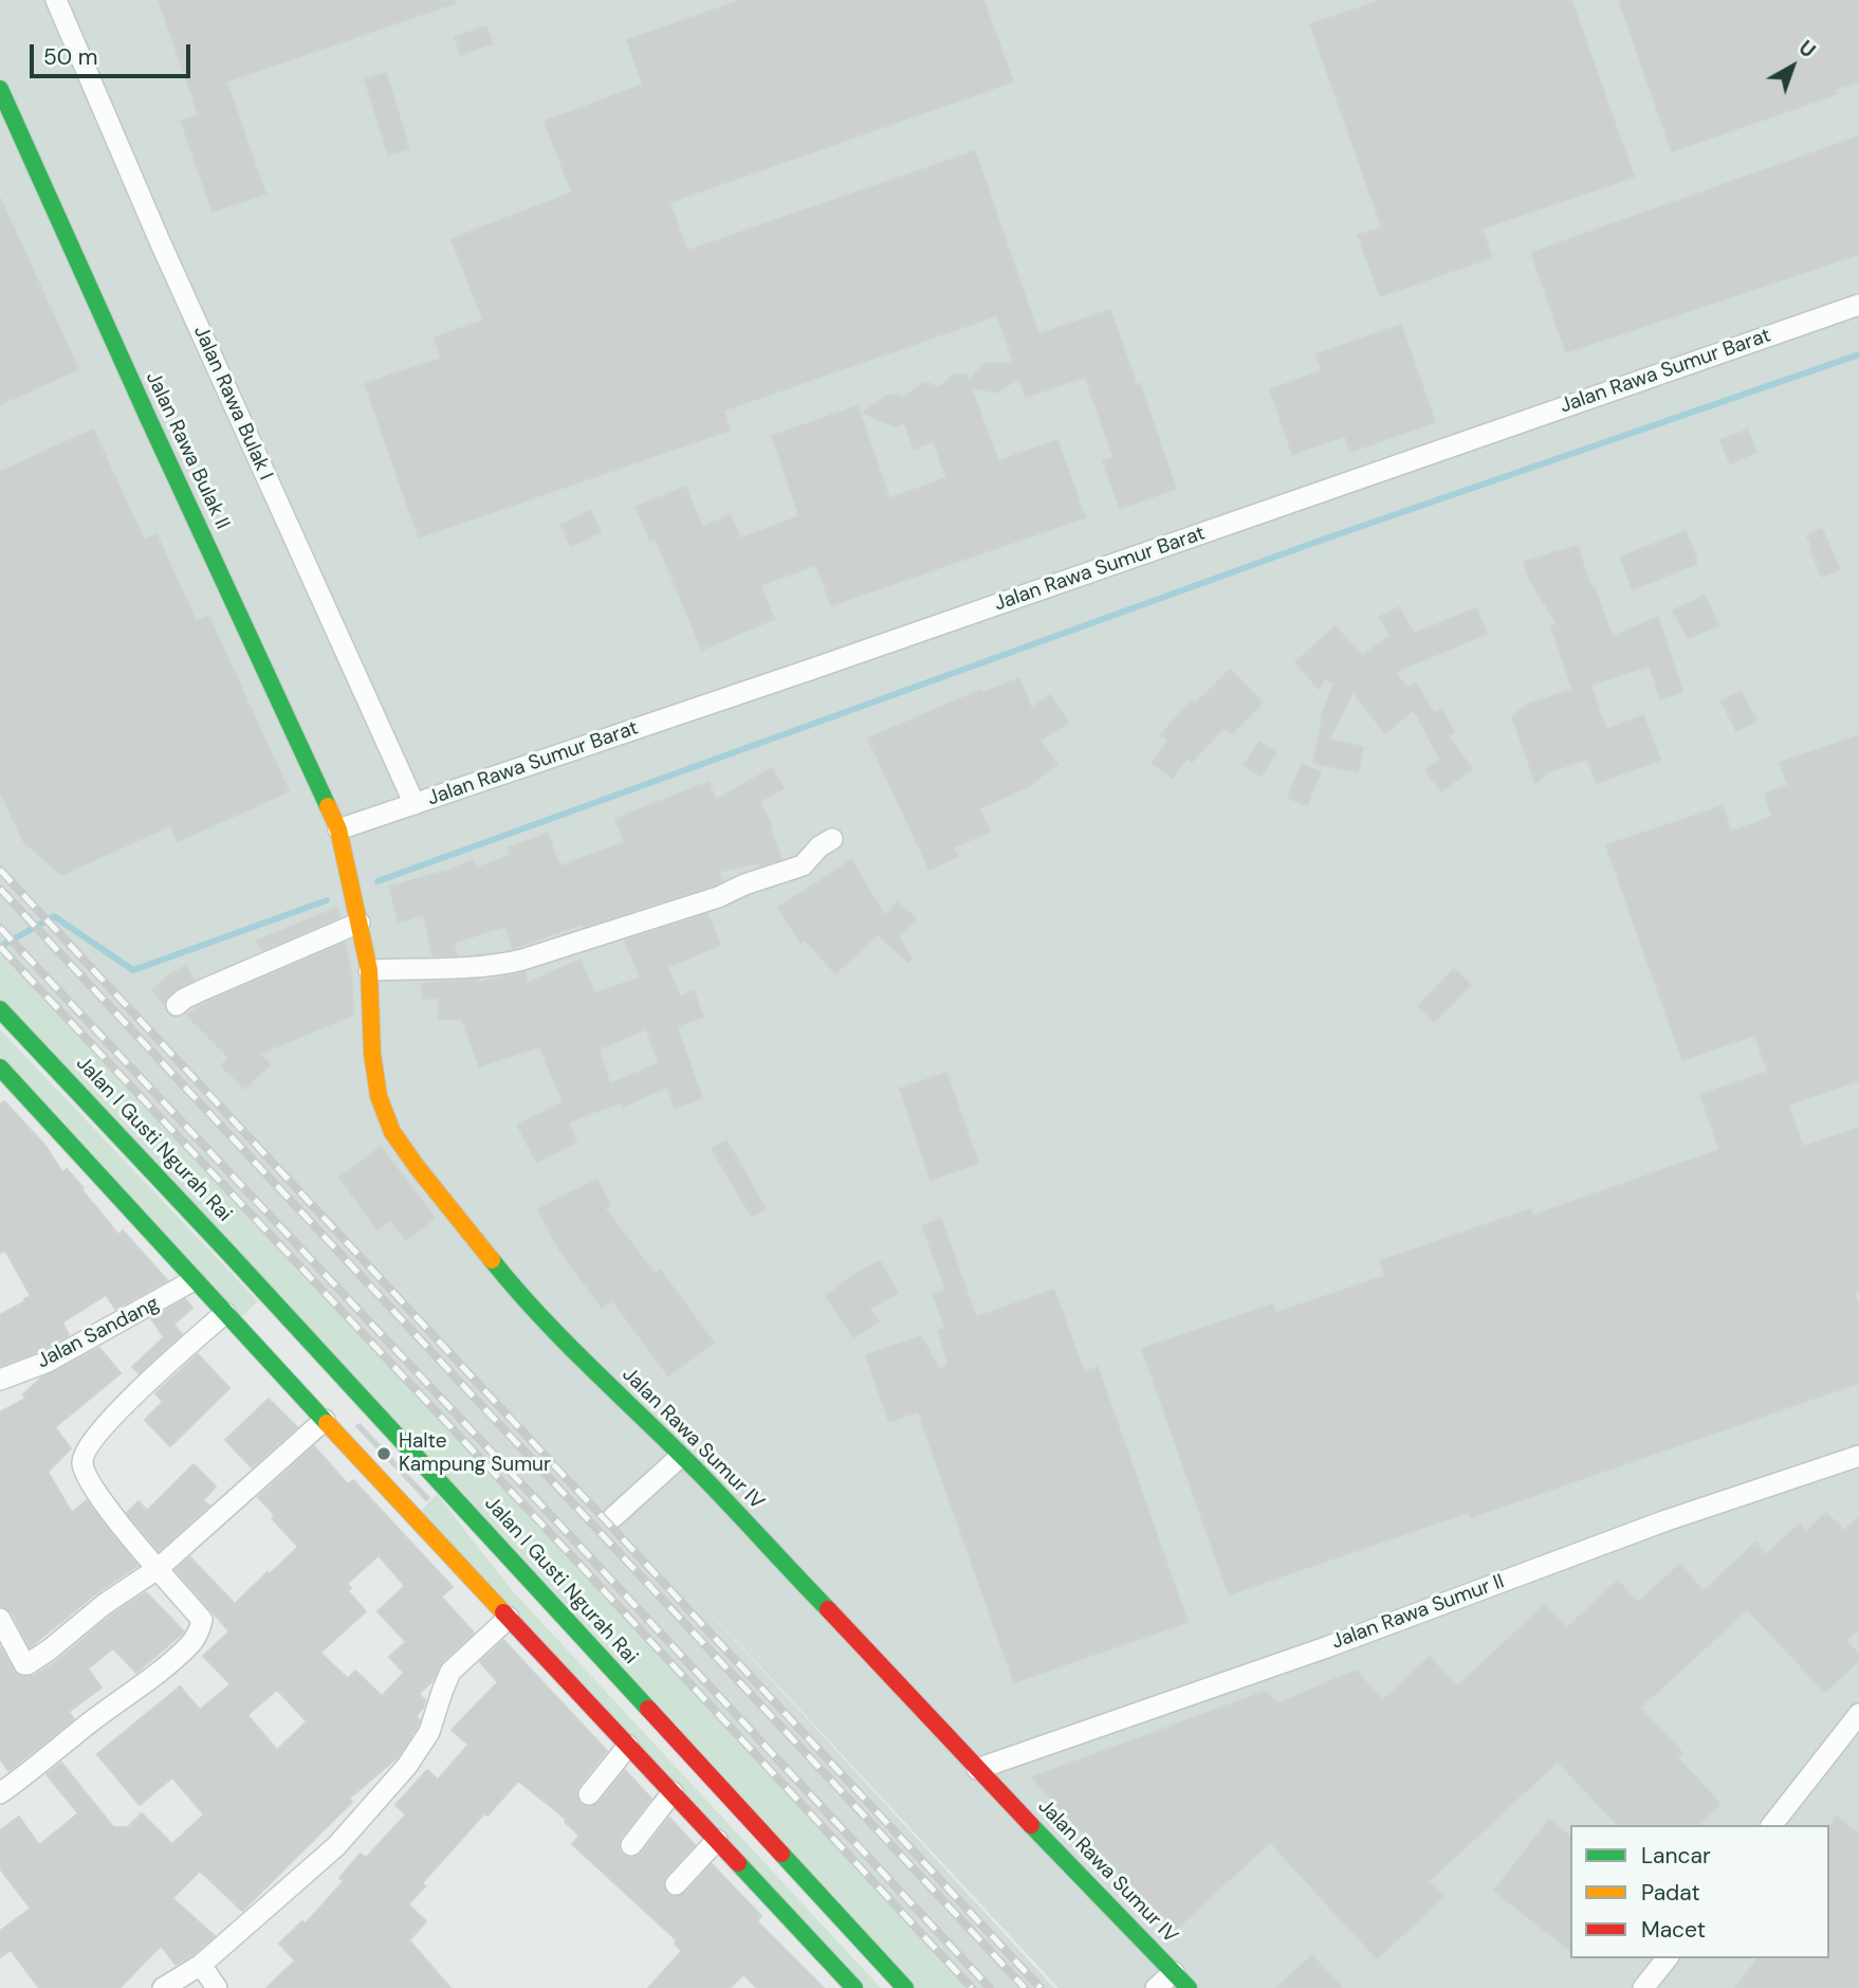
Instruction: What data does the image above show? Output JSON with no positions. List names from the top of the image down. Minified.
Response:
{"streets":{"main road":["Jalan Rawa Bulak II","Jalan I Gusti Ngurah Rai","Jalan Rawa Sumur IV"],"street":["Jalan Rawa Sumur Barat","Jalan Rawa Bulak I","Jalan Sandang","Jalan Rawa Sumur II"]},"crossings":[["Jalan Rawa Sumur Barat","Jalan Rawa Bulak I"],["Jalan Rawa Sumur Barat","Jalan Rawa Bulak II"],["Jalan Rawa Sumur Barat","Jalan Rawa Sumur IV"],["Jalan Rawa Bulak II","Jalan Rawa Sumur IV"],["Jalan Rawa Sumur IV","Jalan Rawa Sumur II"]],"places":["Halte Kampung Sumur"],"legend":["Lancar","Padat","Macet"],"scale_bar":"50 m","north":"top right"}
